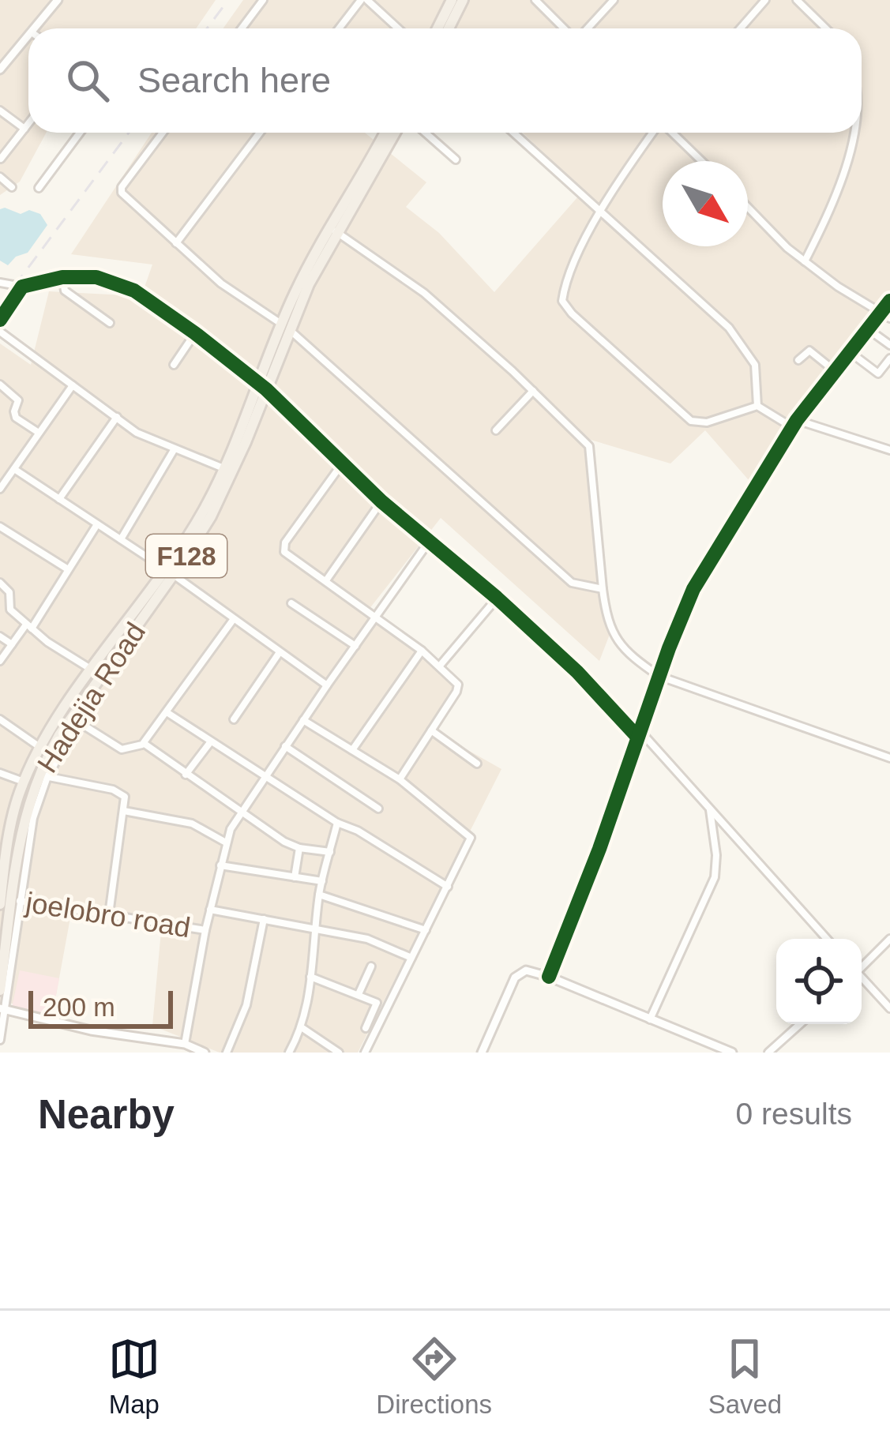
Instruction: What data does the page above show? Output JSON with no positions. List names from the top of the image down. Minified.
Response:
{"streets":{"main road":["F128","Hadejia Road"],"street":["joelobro road"]},"crossings":[["Hadejia Road","joelobro road"]],"scale_bar":"200 m","north":"bottom right","page":{"search":"Search here","scale":"200 m","heading":["Nearby","0 results"],"nav":["Map","Directions","Saved"]}}
